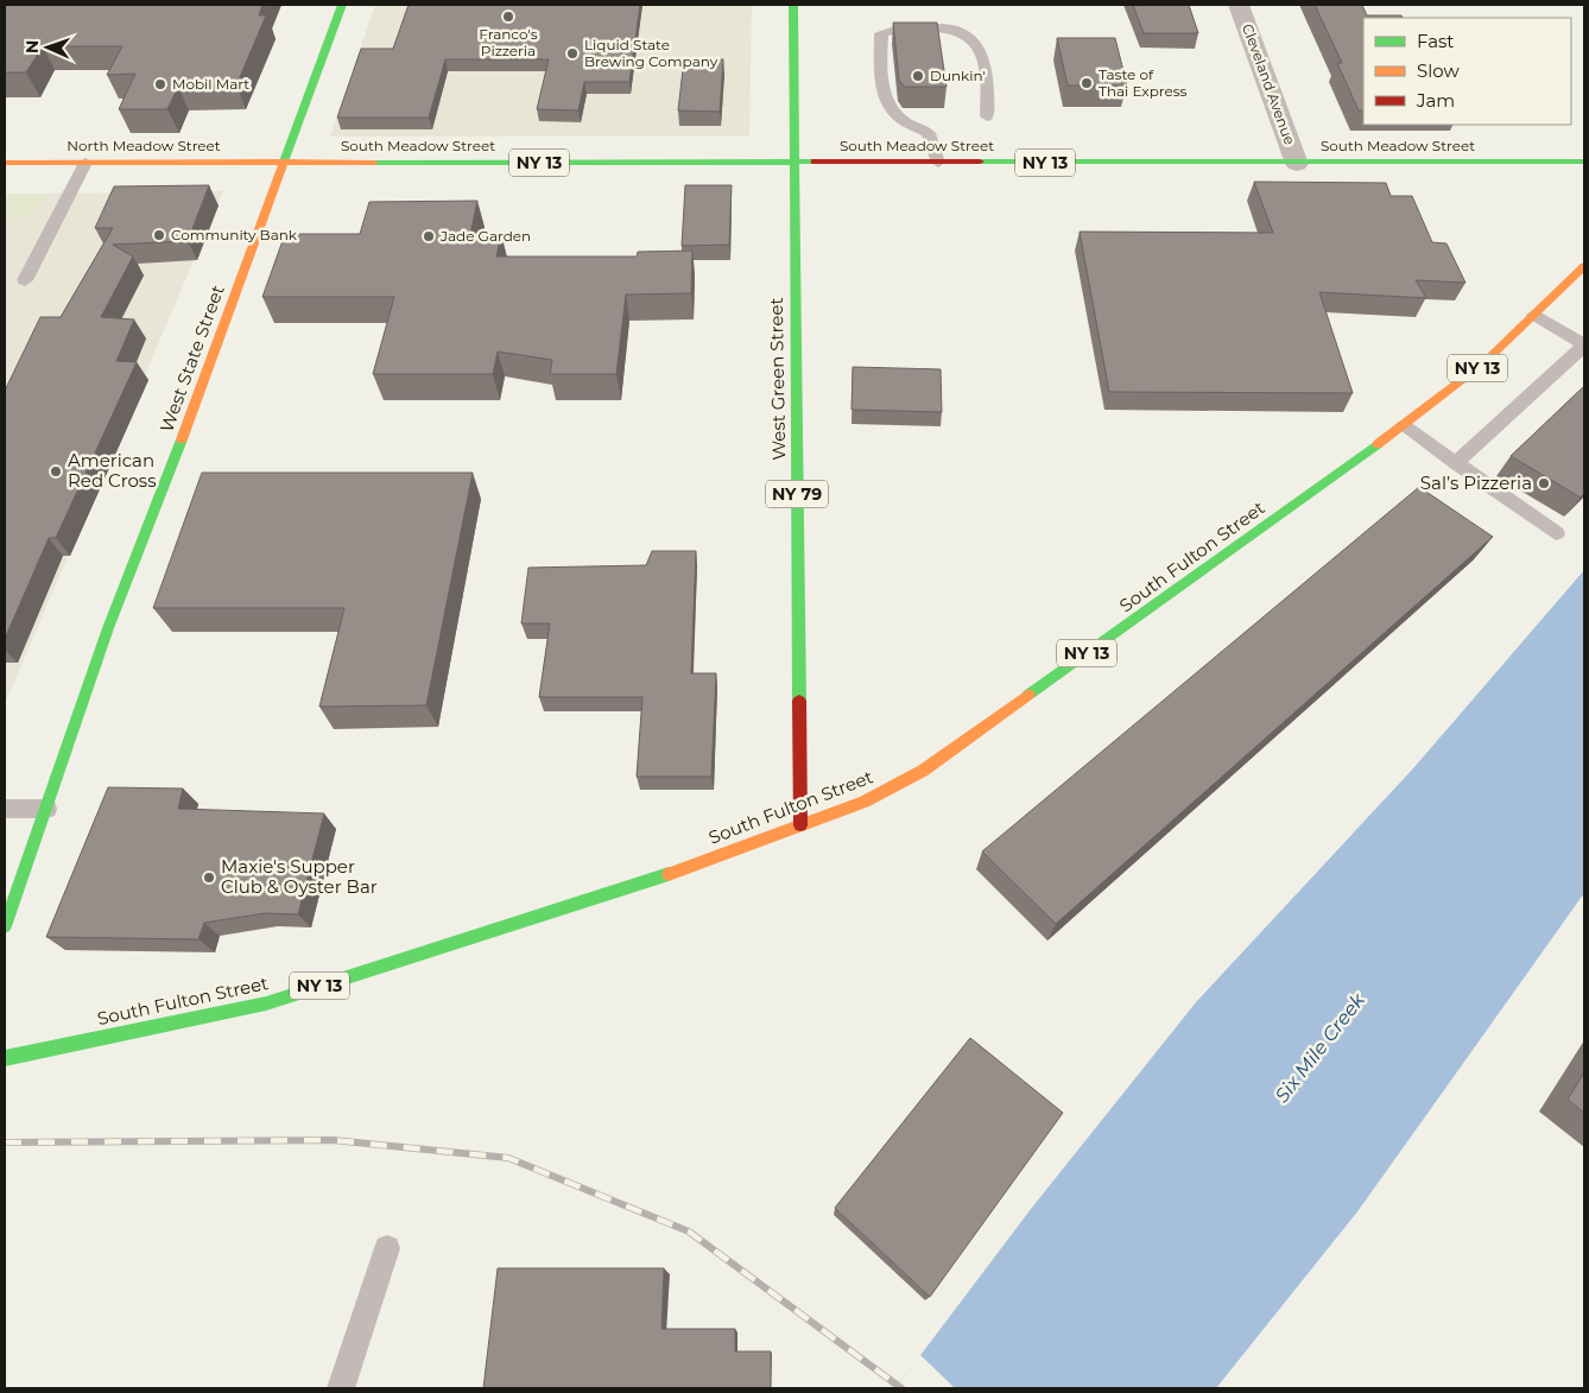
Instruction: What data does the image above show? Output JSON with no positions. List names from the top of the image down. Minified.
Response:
{"streets":{"main road":["North Meadow Street","South Meadow Street","NY 13","West State Street","West Green Street","NY 79","South Fulton Street"],"street":["Cleveland Avenue"]},"crossings":[["Cleveland Avenue","South Meadow Street"],["North Meadow Street","South Meadow Street"],["North Meadow Street","West State Street"],["South Meadow Street","West State Street"],["South Meadow Street","West Green Street"],["West Green Street","South Fulton Street"]],"water":["Six Mile Creek"],"places":["Franco's Pizzeria","Liquid State Brewing Company","Dunkin'","Taste of Thai Express","Mobil Mart","Community Bank","Jade Garden","American Red Cross","Sal’s Pizzeria","Maxie's Supper Club & Oyster Bar"],"legend":["Fast","Slow","Jam"],"north":"left"}
